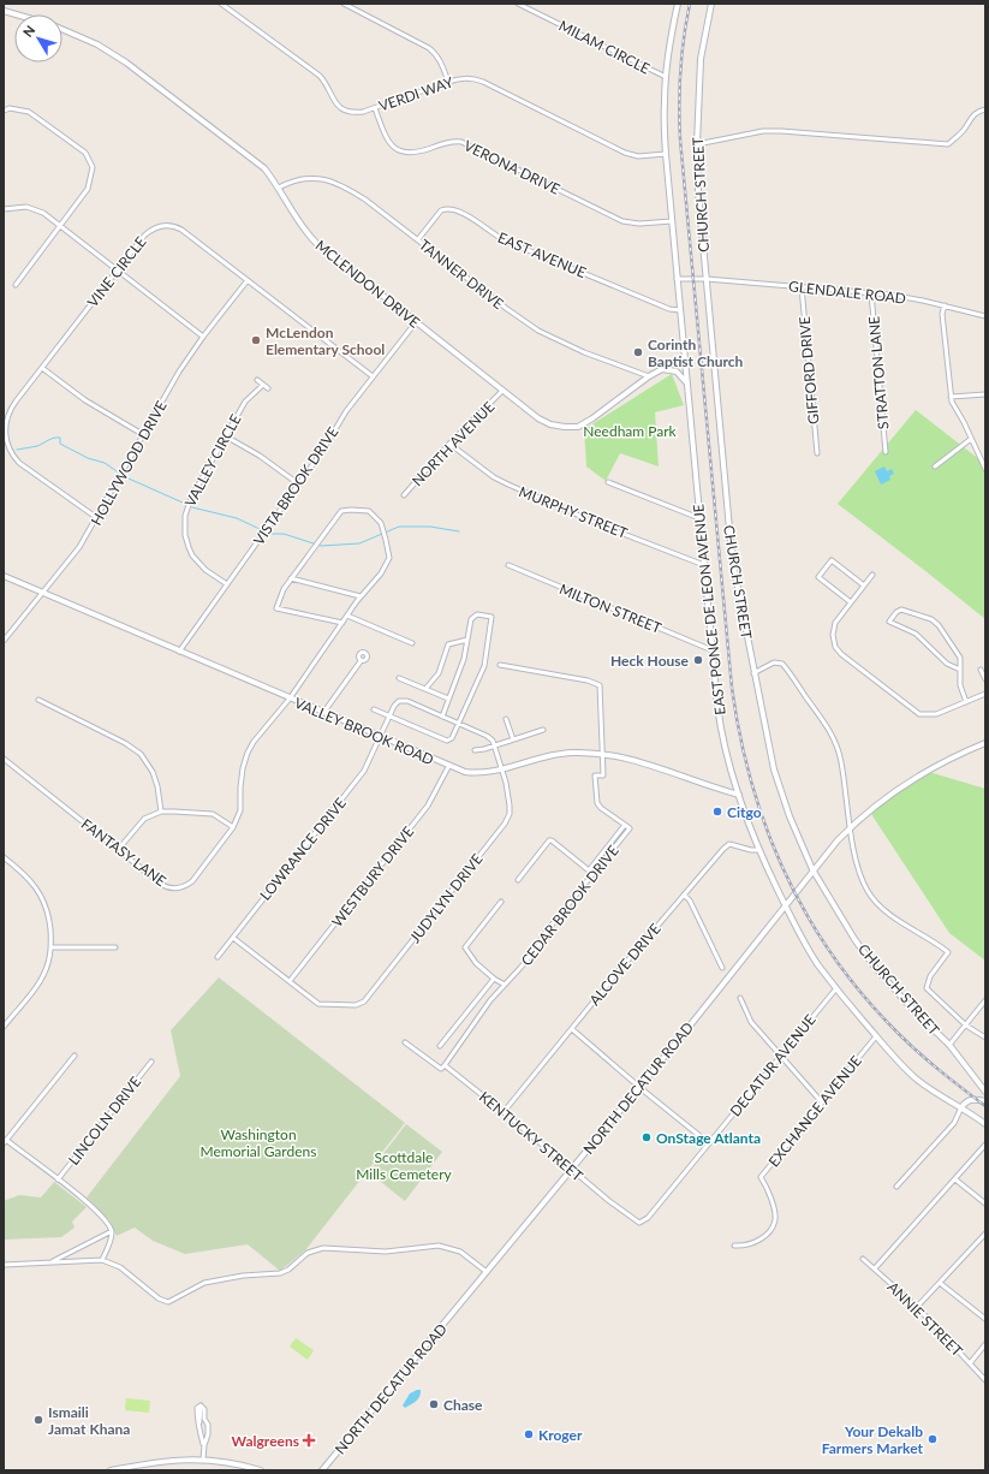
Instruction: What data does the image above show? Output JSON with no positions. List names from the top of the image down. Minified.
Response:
{"streets":{"main road":["CHURCH STREET","MCLENDON DRIVE","EAST PONCE DE LEON AVENUE","VALLEY BROOK ROAD","NORTH DECATUR ROAD"],"street":["MILAM CIRCLE","VERDI WAY","VERONA DRIVE","EAST AVENUE","VINE CIRCLE","TANNER DRIVE","GLENDALE ROAD","GIFFORD DRIVE","STRATTON LANE","NORTH AVENUE","VALLEY CIRCLE","HOLLYWOOD DRIVE","VISTA BROOK DRIVE","MURPHY STREET","MILTON STREET","LOWRANCE DRIVE","FANTASY LANE","WESTBURY DRIVE","JUDYLYN DRIVE","CEDAR BROOK DRIVE","ALCOVE DRIVE","DECATUR AVENUE","EXCHANGE AVENUE","LINCOLN DRIVE","KENTUCKY STREET","ANNIE STREET"]},"crossings":[["MILAM CIRCLE","EAST PONCE DE LEON AVENUE"],["VERDI WAY","VERONA DRIVE"],["VERDI WAY","EAST PONCE DE LEON AVENUE"],["VERONA DRIVE","EAST PONCE DE LEON AVENUE"],["CHURCH STREET","GLENDALE ROAD"],["CHURCH STREET","NORTH DECATUR ROAD"],["EAST AVENUE","TANNER DRIVE"],["EAST AVENUE","EAST PONCE DE LEON AVENUE"],["VINE CIRCLE","HOLLYWOOD DRIVE"],["VINE CIRCLE","VISTA BROOK DRIVE"],["TANNER DRIVE","MCLENDON DRIVE"],["MCLENDON DRIVE","NORTH AVENUE"],["MCLENDON DRIVE","VISTA BROOK DRIVE"],["MCLENDON DRIVE","EAST PONCE DE LEON AVENUE"],["GLENDALE ROAD","GIFFORD DRIVE"],["GLENDALE ROAD","STRATTON LANE"],["GLENDALE ROAD","EAST PONCE DE LEON AVENUE"],["NORTH AVENUE","MURPHY STREET"],["VALLEY CIRCLE","VISTA BROOK DRIVE"],["HOLLYWOOD DRIVE","VALLEY BROOK ROAD"],["VISTA BROOK DRIVE","VALLEY BROOK ROAD"],["MURPHY STREET","EAST PONCE DE LEON AVENUE"],["MILTON STREET","EAST PONCE DE LEON AVENUE"],["EAST PONCE DE LEON AVENUE","VALLEY BROOK ROAD"],["EAST PONCE DE LEON AVENUE","ALCOVE DRIVE"],["EAST PONCE DE LEON AVENUE","DECATUR AVENUE"],["EAST PONCE DE LEON AVENUE","NORTH DECATUR ROAD"],["EAST PONCE DE LEON AVENUE","EXCHANGE AVENUE"],["VALLEY BROOK ROAD","LOWRANCE DRIVE"],["VALLEY BROOK ROAD","FANTASY LANE"],["VALLEY BROOK ROAD","WESTBURY DRIVE"],["VALLEY BROOK ROAD","JUDYLYN DRIVE"],["WESTBURY DRIVE","JUDYLYN DRIVE"],["CEDAR BROOK DRIVE","KENTUCKY STREET"],["ALCOVE DRIVE","KENTUCKY STREET"],["DECATUR AVENUE","KENTUCKY STREET"],["NORTH DECATUR ROAD","KENTUCKY STREET"]],"parks":["Needham Park","Washington Memorial Gardens","Scottdale Mills Cemetery"],"places":{"other":["McLendon Elementary School","Corinth Baptist Church","Heck House","Citgo","OnStage Atlanta","Chase","Ismaili Jamat Khana","Kroger","Your Dekalb Farmers Market"],"health":["Walgreens"]},"north":"top left"}
